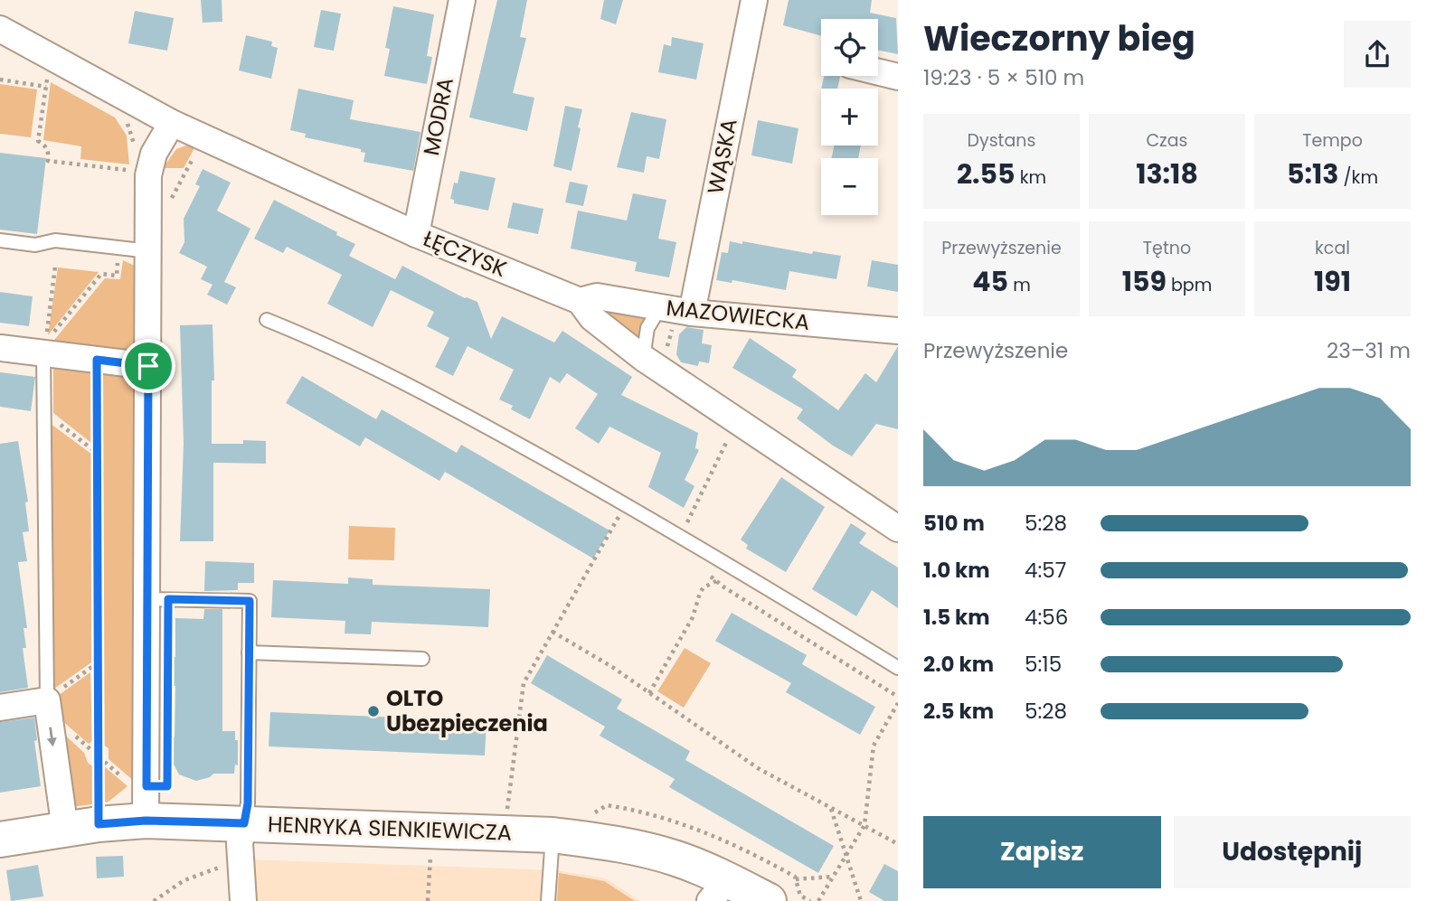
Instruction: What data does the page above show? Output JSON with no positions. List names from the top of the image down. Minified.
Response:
{"streets":{"street":["MODRA","WĄSKA","ŁĘCZYSK","MAZOWIECKA","HENRYKA SIENKIEWICZA"]},"crossings":[["MODRA","ŁĘCZYSK"],["WĄSKA","MAZOWIECKA"],["ŁĘCZYSK","MAZOWIECKA"]],"places":["OLTO Ubezpieczenia"],"page":{"heading":["Wieczorny bieg","19:23 · 5 × 510 m"],"map_buttons":["+","−"],"stats":[["Dystans","2.55 km"],["Czas","13:18"],["Tempo","5:13 /km"],["Przewyższenie","45 m"],["Tętno","159 bpm"],["kcal","191"]],"chart":["Przewyższenie","23–31 m"],"list":[{"name":"510 m","note":"5:28"},{"name":"1.0 km","note":"4:57"},{"name":"1.5 km","note":"4:56"},{"name":"2.0 km","note":"5:15"},{"name":"2.5 km","note":"5:28"}],"buttons":["Zapisz","Udostępnij"]}}
